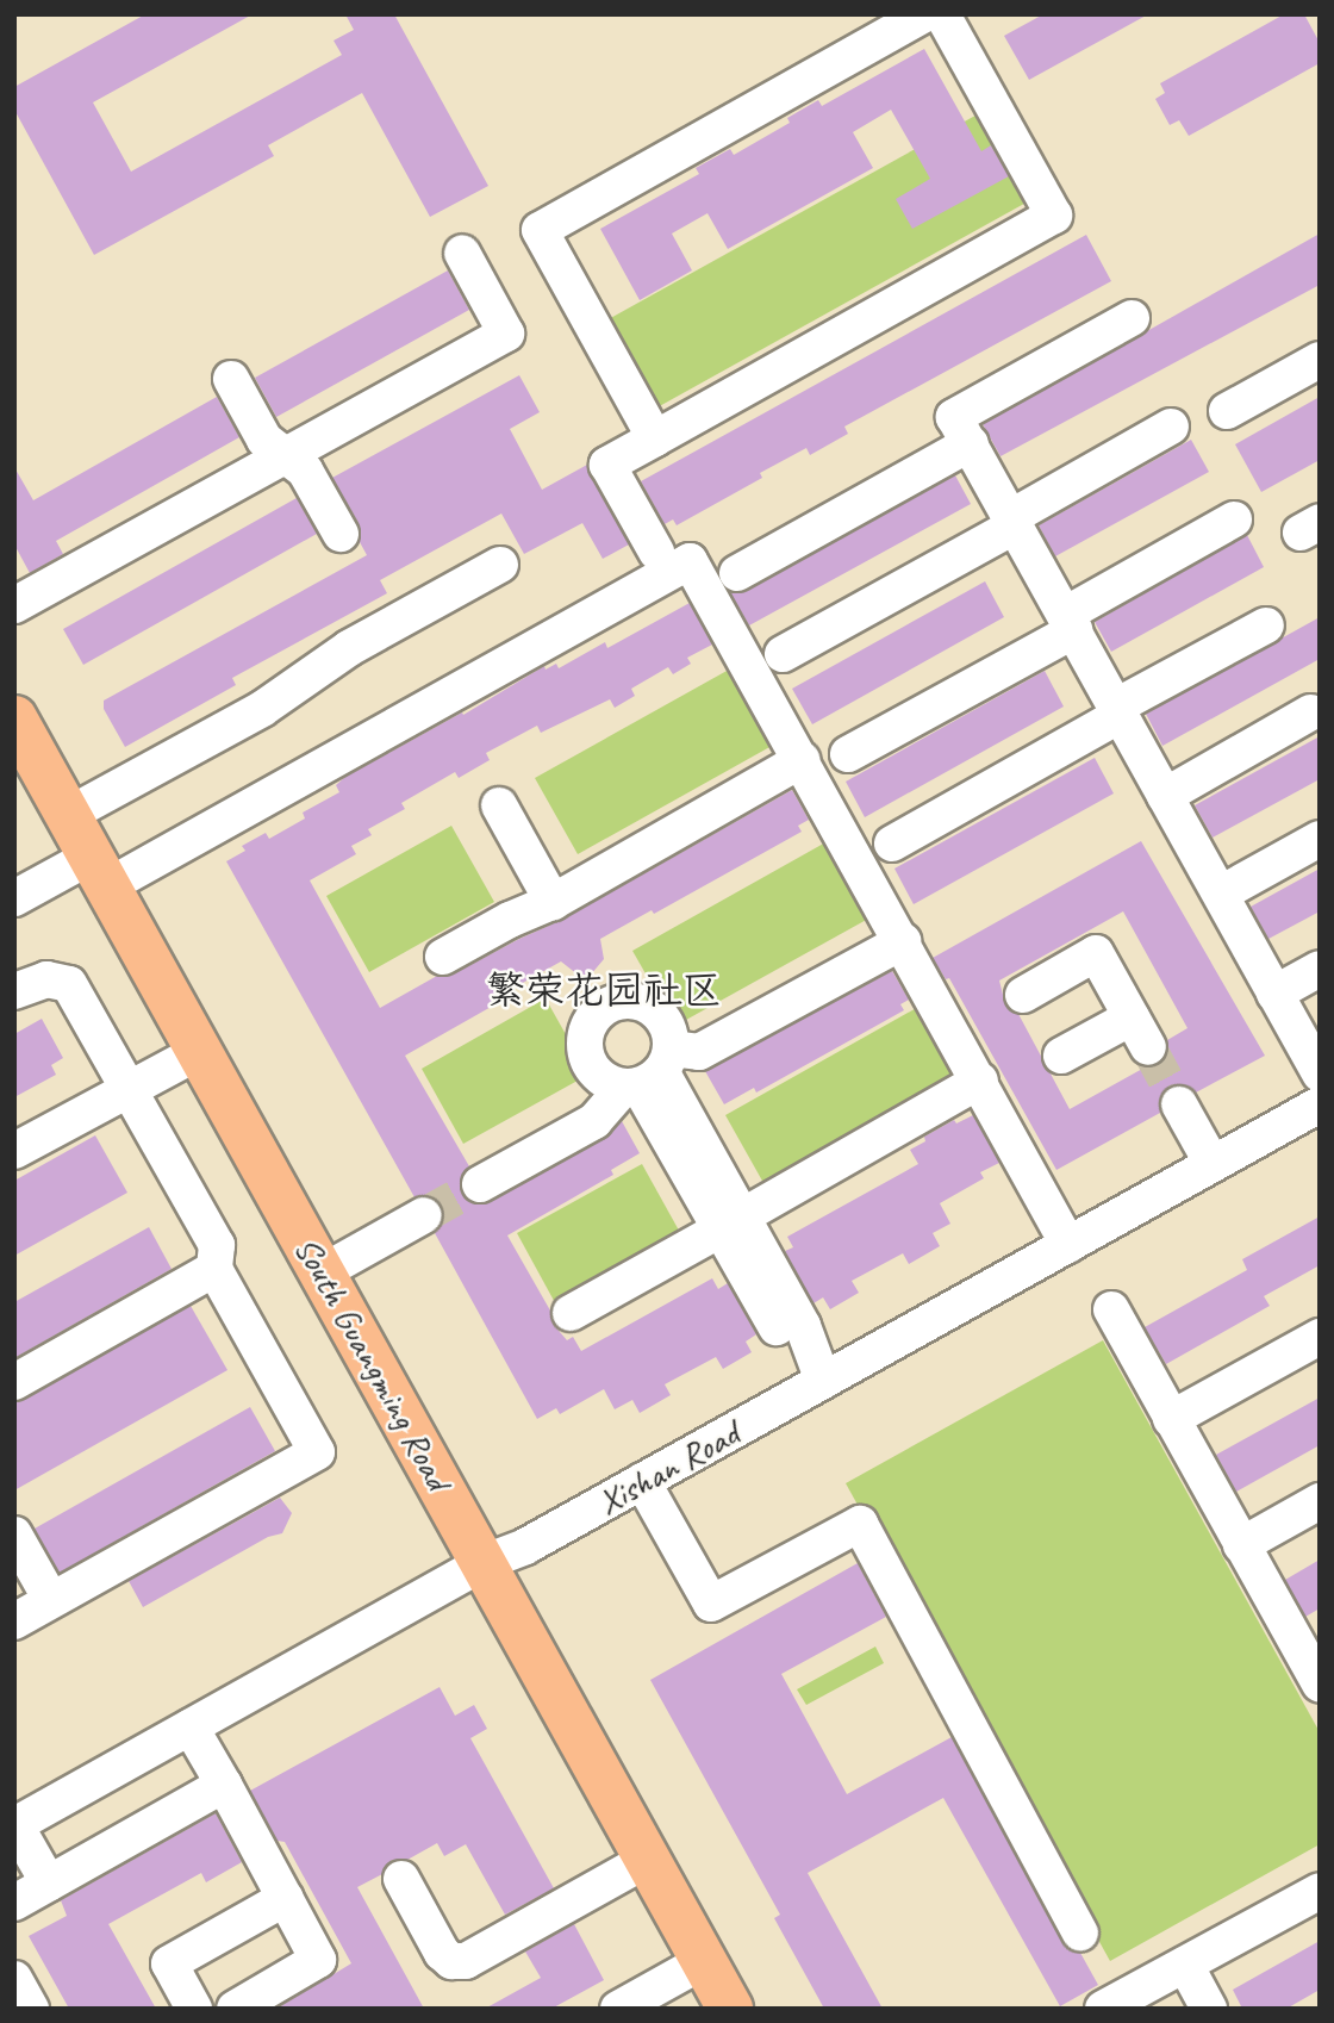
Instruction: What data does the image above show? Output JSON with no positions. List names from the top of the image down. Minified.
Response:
{"streets":{"main road":["South Guangming Road"],"street":["Xishan Road"]},"crossings":[["South Guangming Road","Xishan Road"]],"districts":["繁荣花园社区"]}
